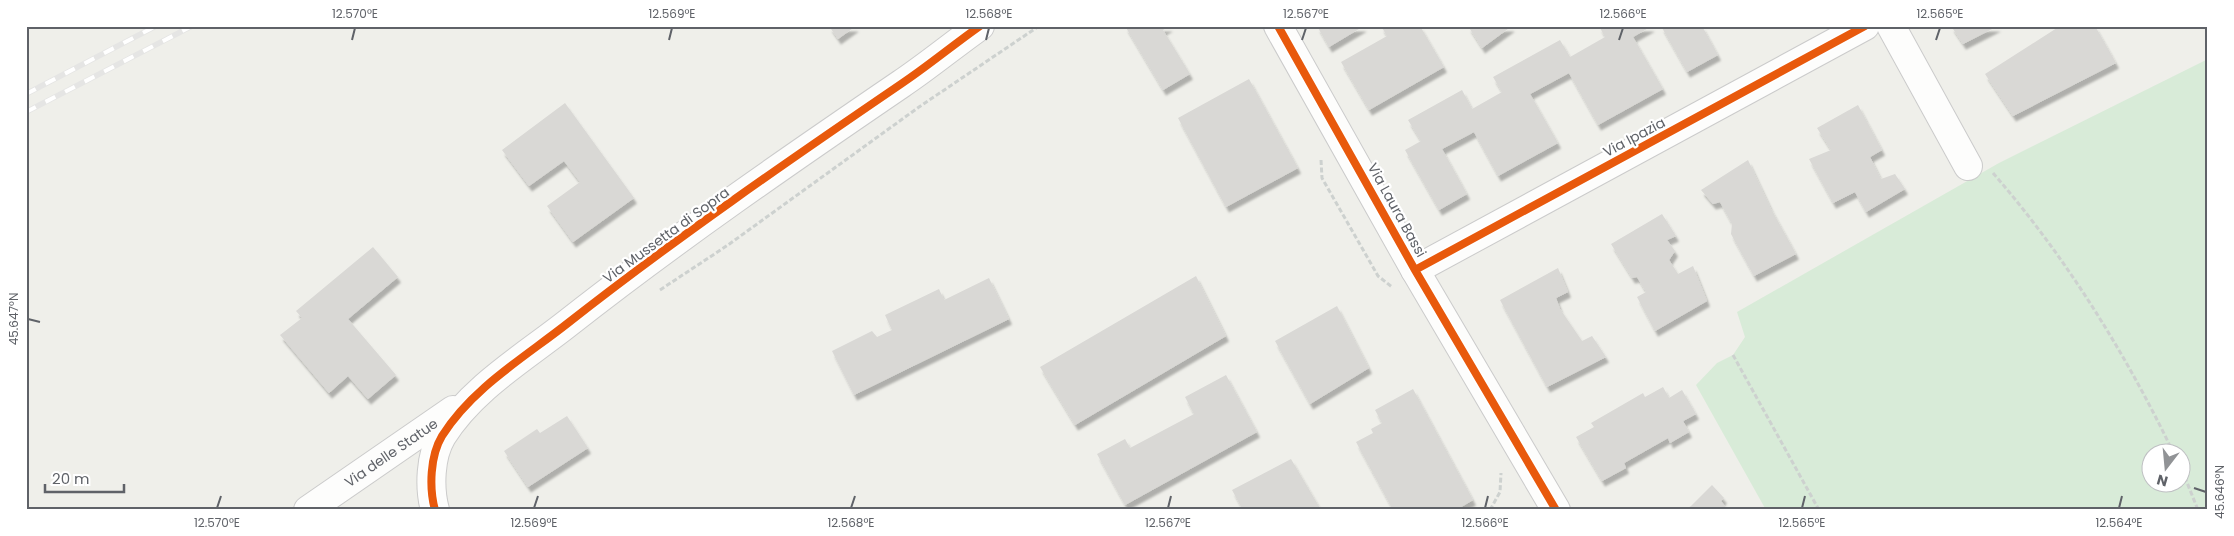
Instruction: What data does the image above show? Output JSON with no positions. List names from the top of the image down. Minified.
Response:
{"streets":{"street":["Via Ipazia","Via Laura Bassi","Via Mussetta di Sopra","Via delle Statue"]},"crossings":[["Via Ipazia","Via Laura Bassi"],["Via Mussetta di Sopra","Via delle Statue"]],"scale_bar":"20 m","north":"bottom","coordinates":["12.570°E","12.569°E","12.568°E","12.567°E","12.566°E","12.565°E","45.647°N","45.646°N","12.564°E"]}
